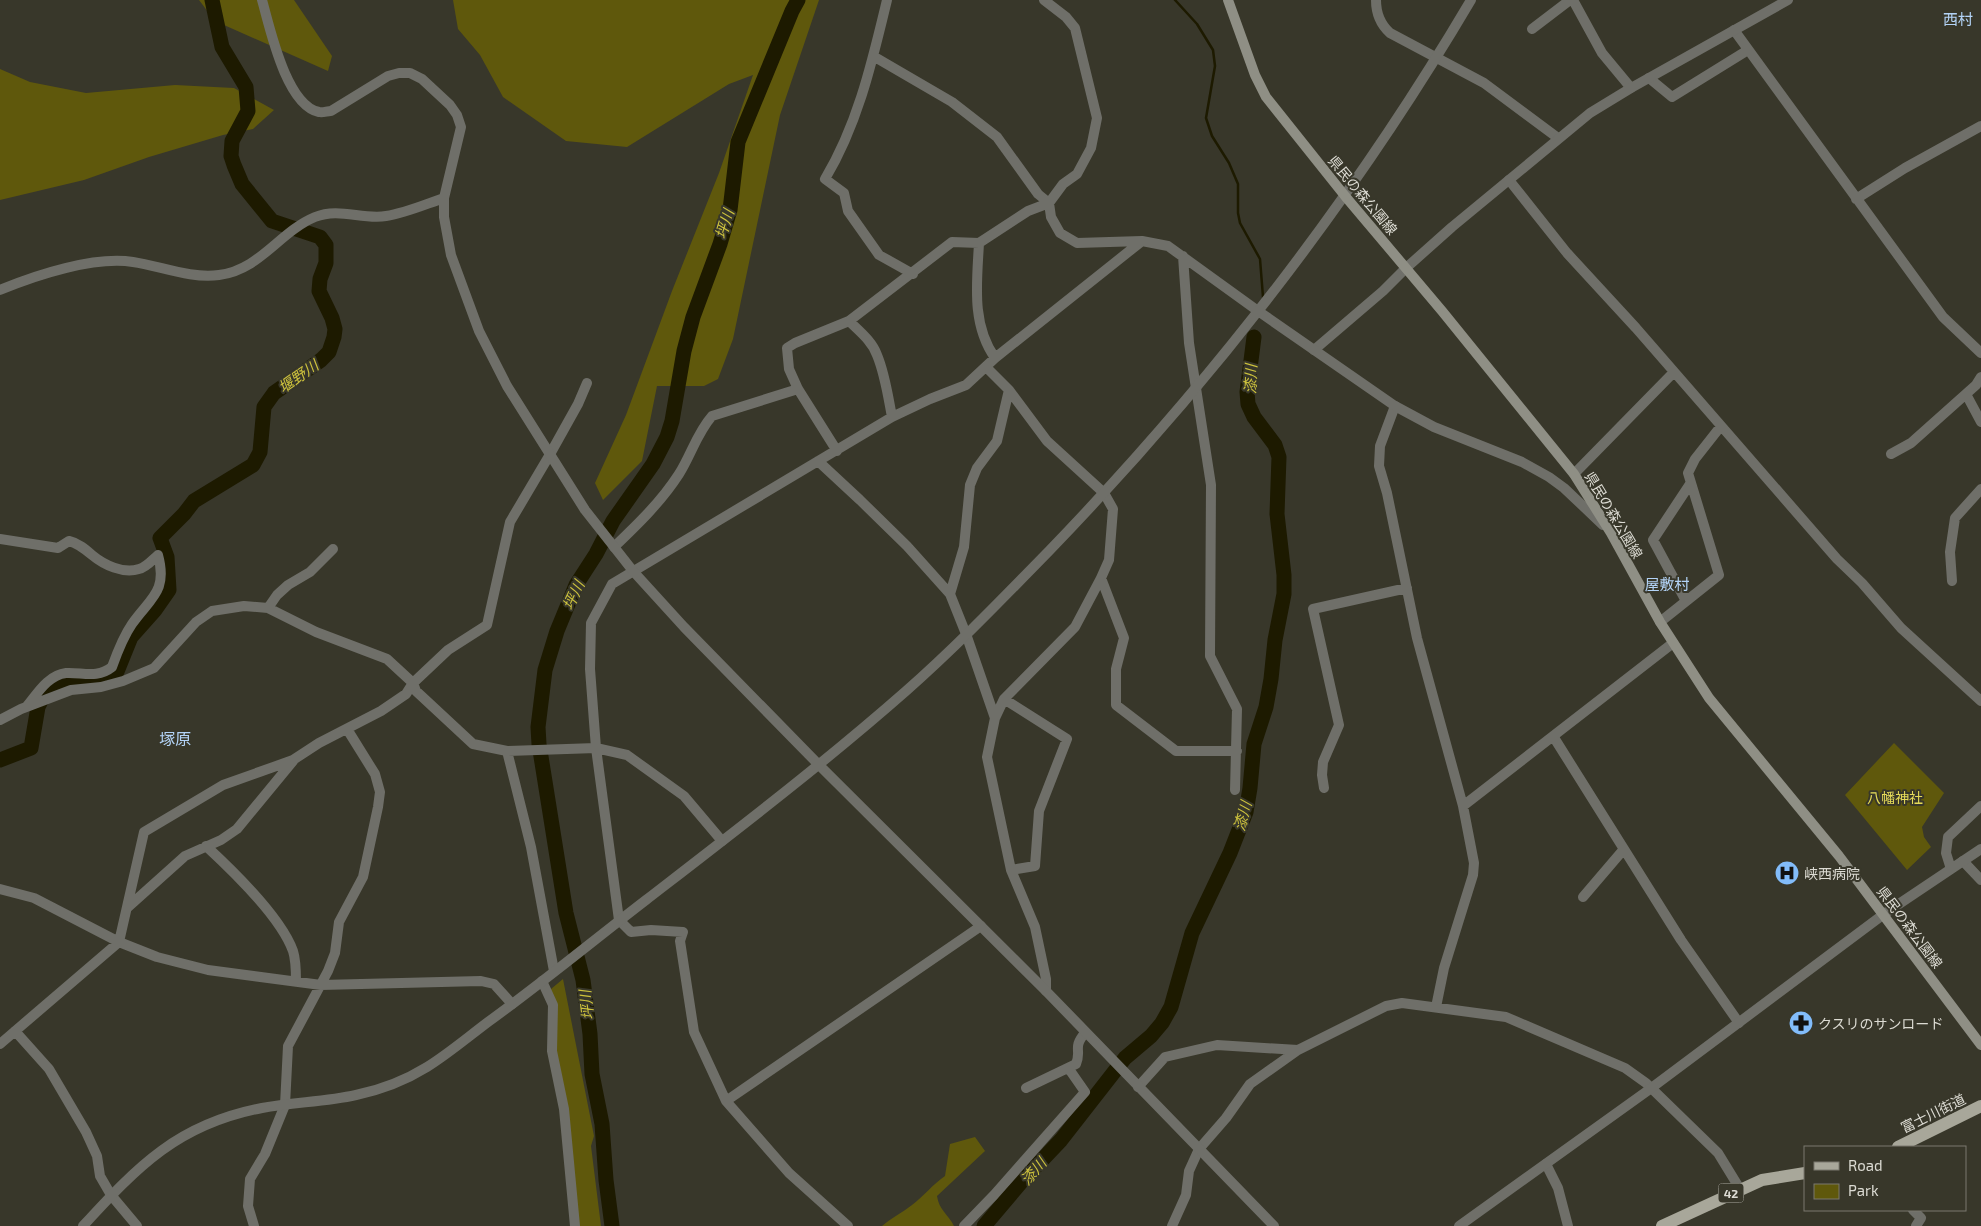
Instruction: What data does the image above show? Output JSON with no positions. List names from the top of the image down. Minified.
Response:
{"streets":{"main road":["県民の森公園線","富士川街道","42"]},"districts":["西村","屋敷村","塚原"],"water":["坪川","堰野川","漆川"],"parks":["八幡神社"],"places":{"hospital":["峡西病院"],"pharmacy":["クスリのサンロード"]},"legend":["Road","Park"]}
